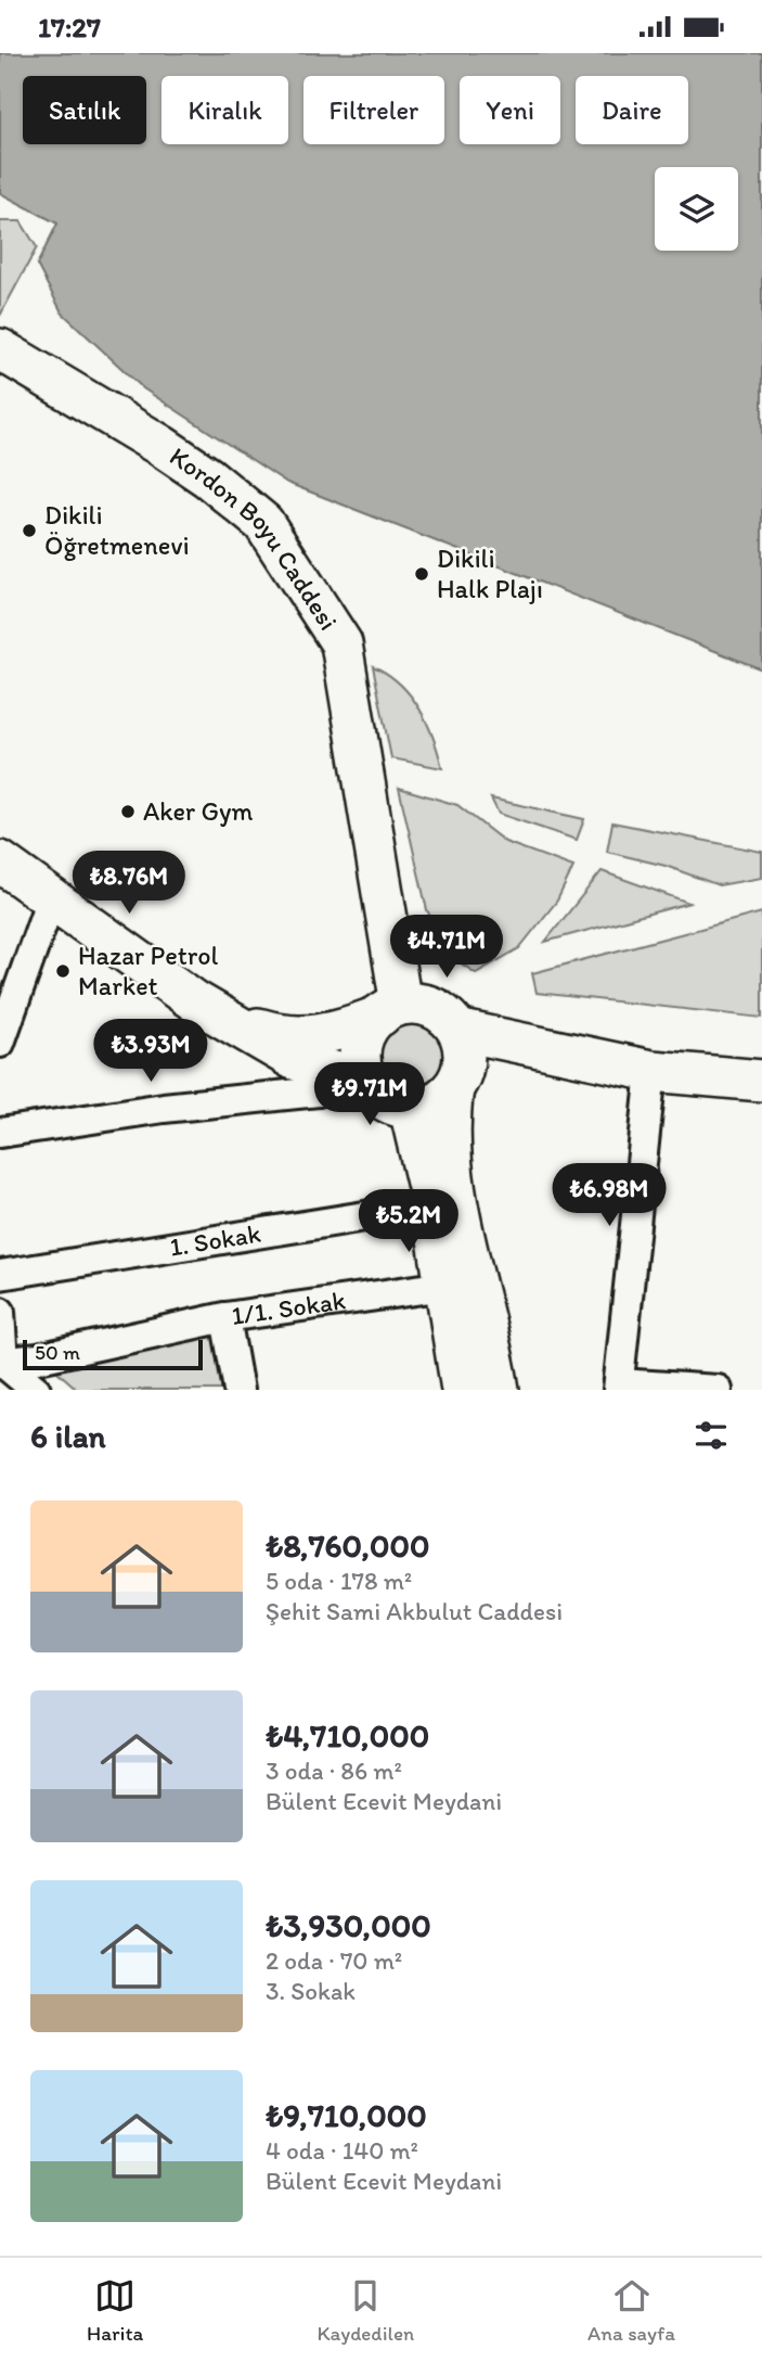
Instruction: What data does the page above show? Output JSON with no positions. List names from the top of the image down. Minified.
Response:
{"streets":{"main road":["Kordon Boyu Caddesi"],"street":["1. Sokak","1/1. Sokak"]},"places":["Dikili Öğretmenevi","Dikili Halk Plajı","Aker Gym","Hazar Petrol Market"],"scale_bar":"50 m","page":{"status":"17:27","chip":["Satılık","Kiralık","Filtreler","Yeni","Daire"],"price":["₺8.76M","₺4.71M","₺3.93M","₺9.71M","₺6.98M","₺5.2M"],"scale":"50 m","heading":"6 ilan","list":[{"name":"₺8,760,000","note":"5 oda · 178 m² · Şehit Sami Akbulut Caddesi"},{"name":"₺4,710,000","note":"3 oda · 86 m² · Bülent Ecevit Meydani"},{"name":"₺3,930,000","note":"2 oda · 70 m² · 3. Sokak"},{"name":"₺9,710,000","note":"4 oda · 140 m² · Bülent Ecevit Meydani"}],"tabs":["Harita","Kaydedilen","Ana sayfa"]}}
